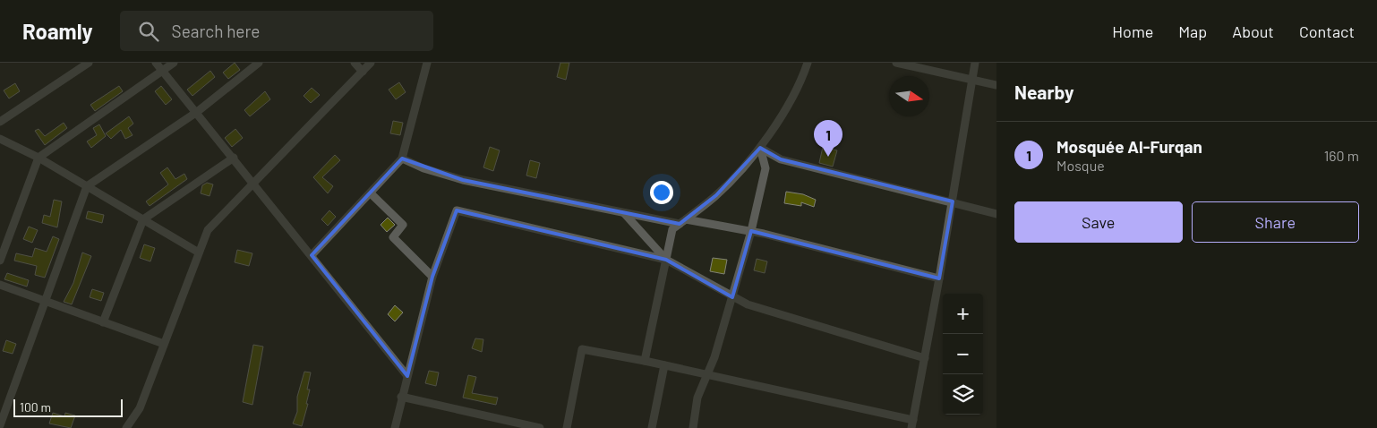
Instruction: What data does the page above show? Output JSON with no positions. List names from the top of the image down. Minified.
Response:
{"scale_bar":"100 m","north":"right","page":{"header":"Roamly","search":"Search here","nav":["Home","Map","About","Contact"],"heading":"Nearby","pins":"1","list":[{"mark":"1","name":"Mosquée Al-Furqan","note":"Mosque","value":"160 m"}],"buttons":["Save","Share"],"map_buttons":["+","−"],"scale":"100 m"}}
